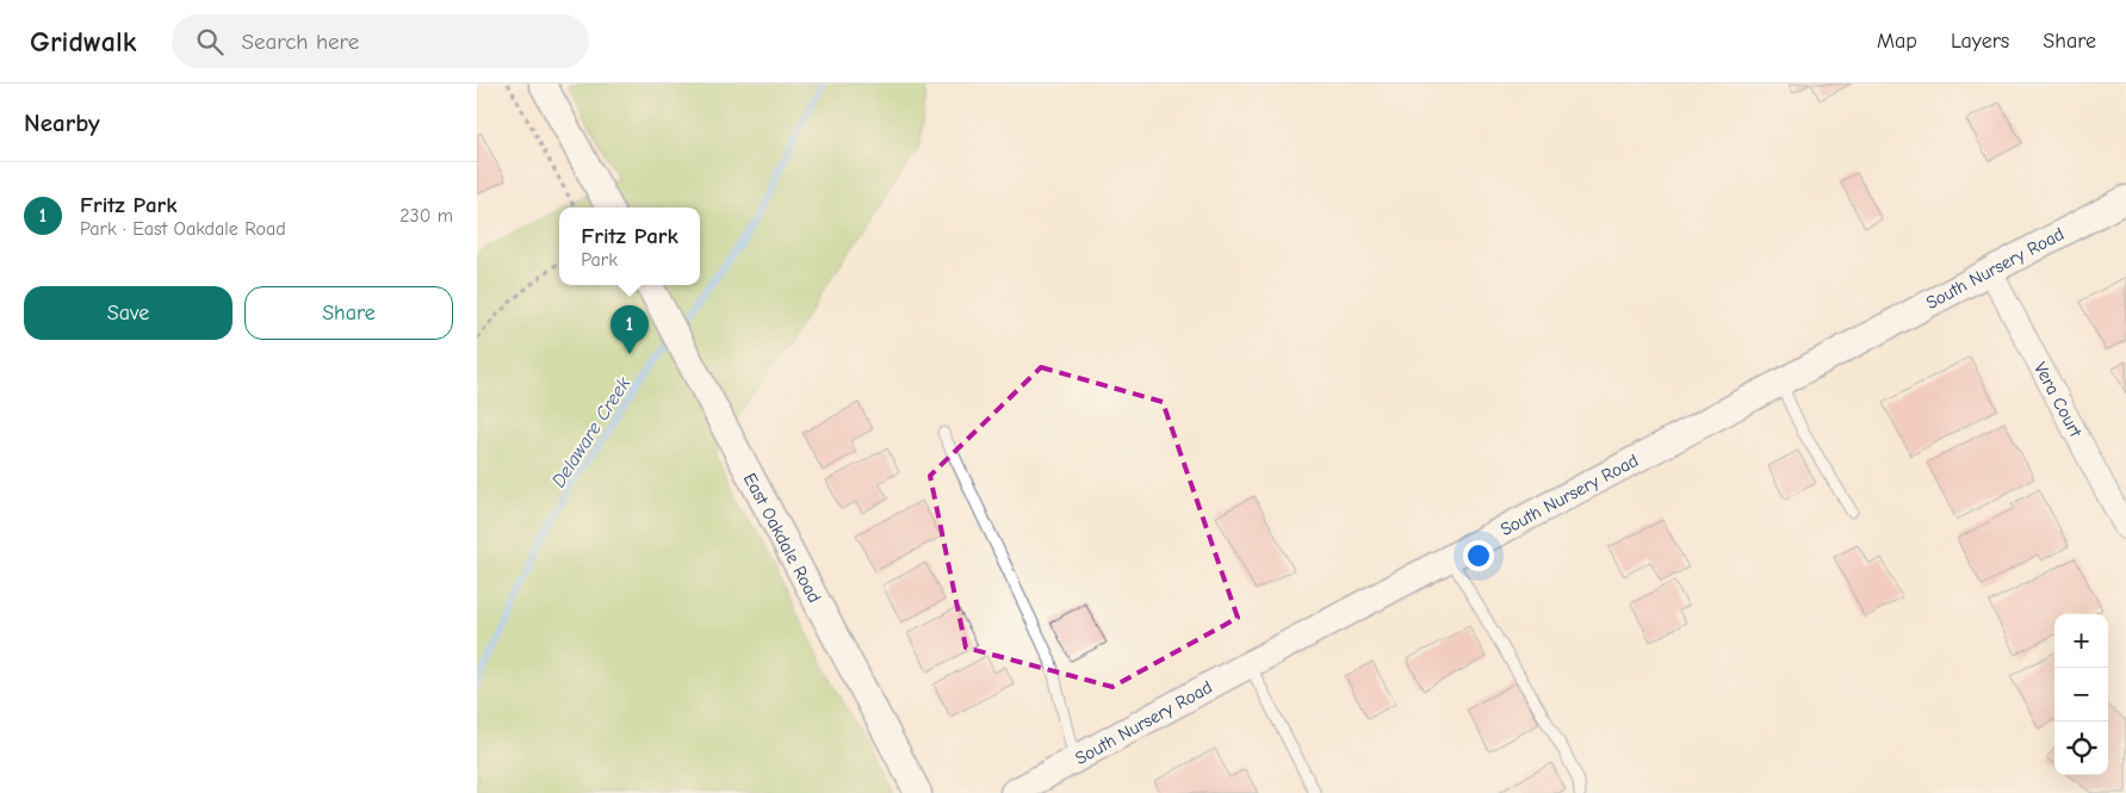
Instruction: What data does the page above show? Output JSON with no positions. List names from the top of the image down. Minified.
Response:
{"streets":{"street":["South Nursery Road","Vera Court","East Oakdale Road"]},"crossings":[["South Nursery Road","Vera Court"]],"water":["Delaware Creek"],"page":{"header":"Gridwalk","search":"Search here","nav":["Map","Layers","Share"],"heading":"Nearby","list":[{"mark":"1","name":"Fritz Park","note":"Park · East Oakdale Road","value":"230 m"}],"popup":["Fritz Park","Park"],"buttons":["Save","Share"],"pins":"1","map_buttons":["+","−"]}}
